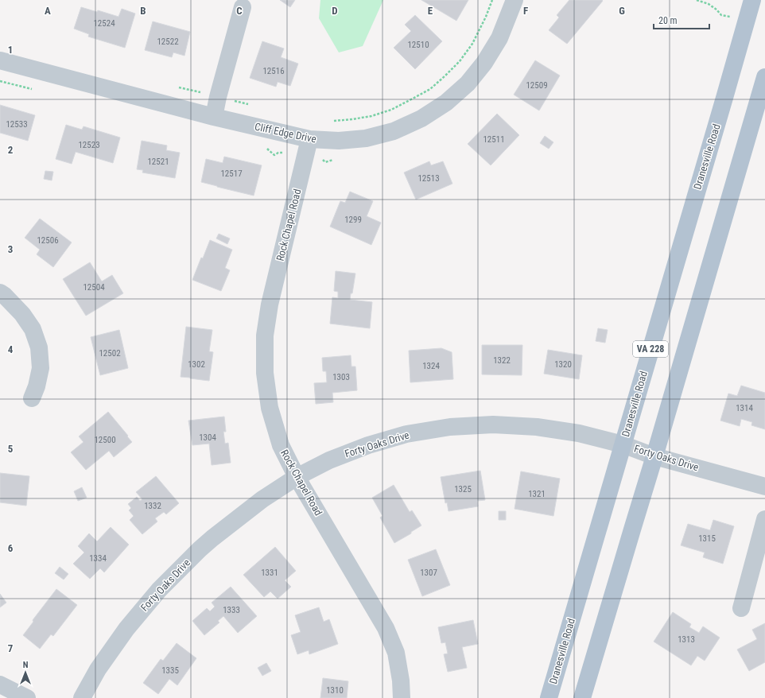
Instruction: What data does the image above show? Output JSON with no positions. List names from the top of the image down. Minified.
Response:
{"streets":{"main road":["Dranesville Road","VA 228"],"street":["Cliff Edge Drive","Rock Chapel Road","Forty Oaks Drive"]},"crossings":[["Cliff Edge Drive","Rock Chapel Road"],["Dranesville Road","Forty Oaks Drive"],["Rock Chapel Road","Forty Oaks Drive"],["VA 228","Forty Oaks Drive"]],"house_numbers":["12524","12522","12510","12516","12509","12533","12511","12523","12521","12517","12513","1299","12506","12504","12502","1322","1302","1320","1324","1303","1314","1304","12500","1325","1321","1332","1315","1334","1331","1307","1333","1313","1335","1310"],"scale_bar":"20 m","north":"top","grid":{"columns":["A","B","C","D","E","F","G"],"rows":["1","2","3","4","5","6","7"]}}
